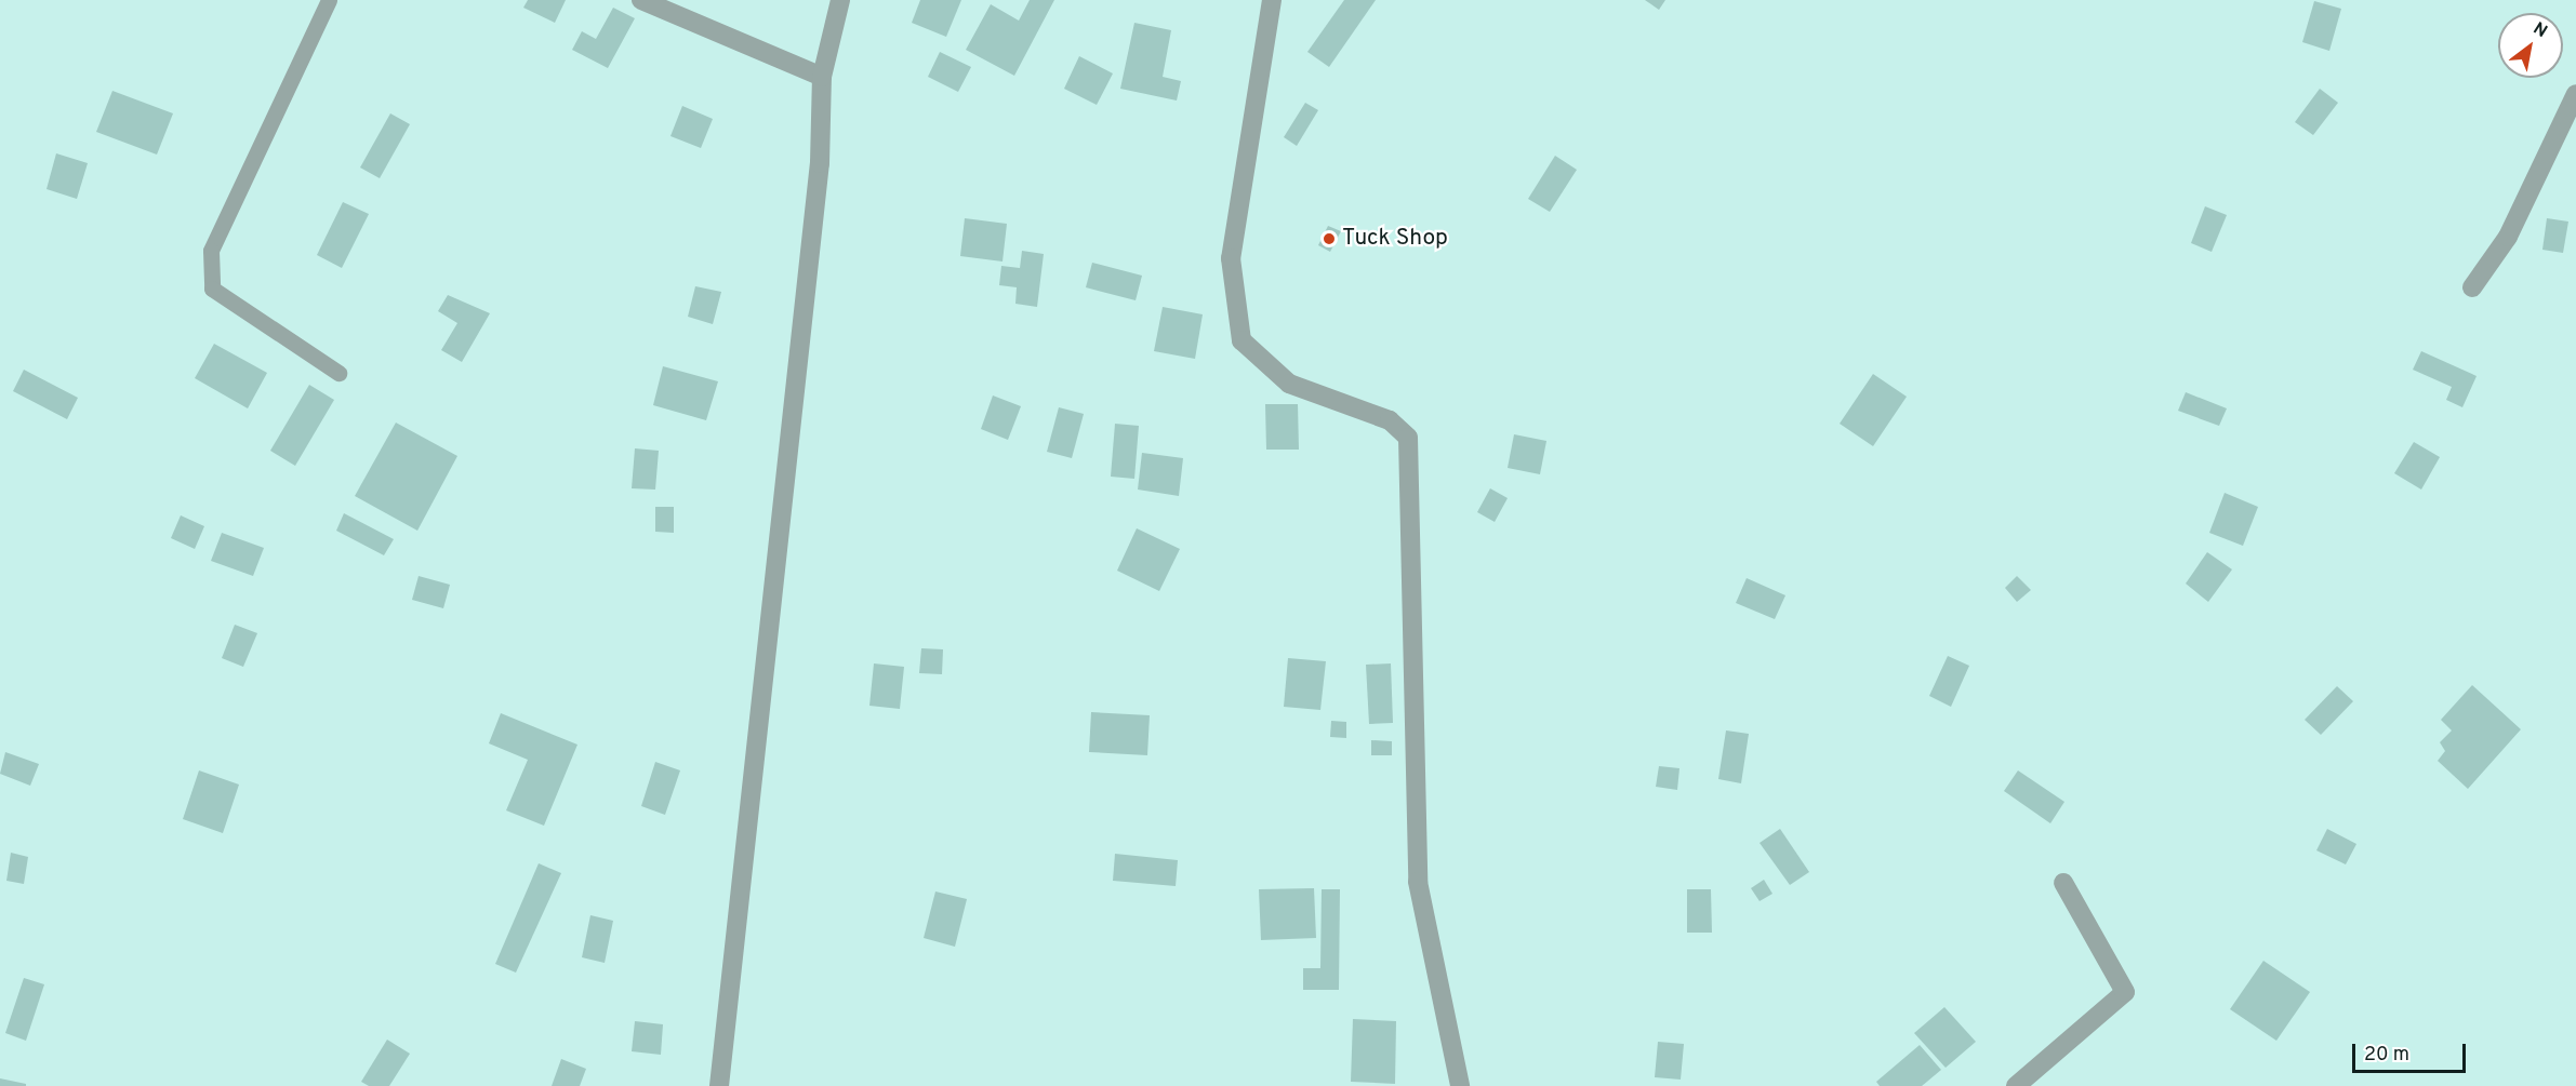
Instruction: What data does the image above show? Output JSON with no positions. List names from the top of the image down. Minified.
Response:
{"places":["Tuck Shop"],"scale_bar":"20 m","north":"top right"}
